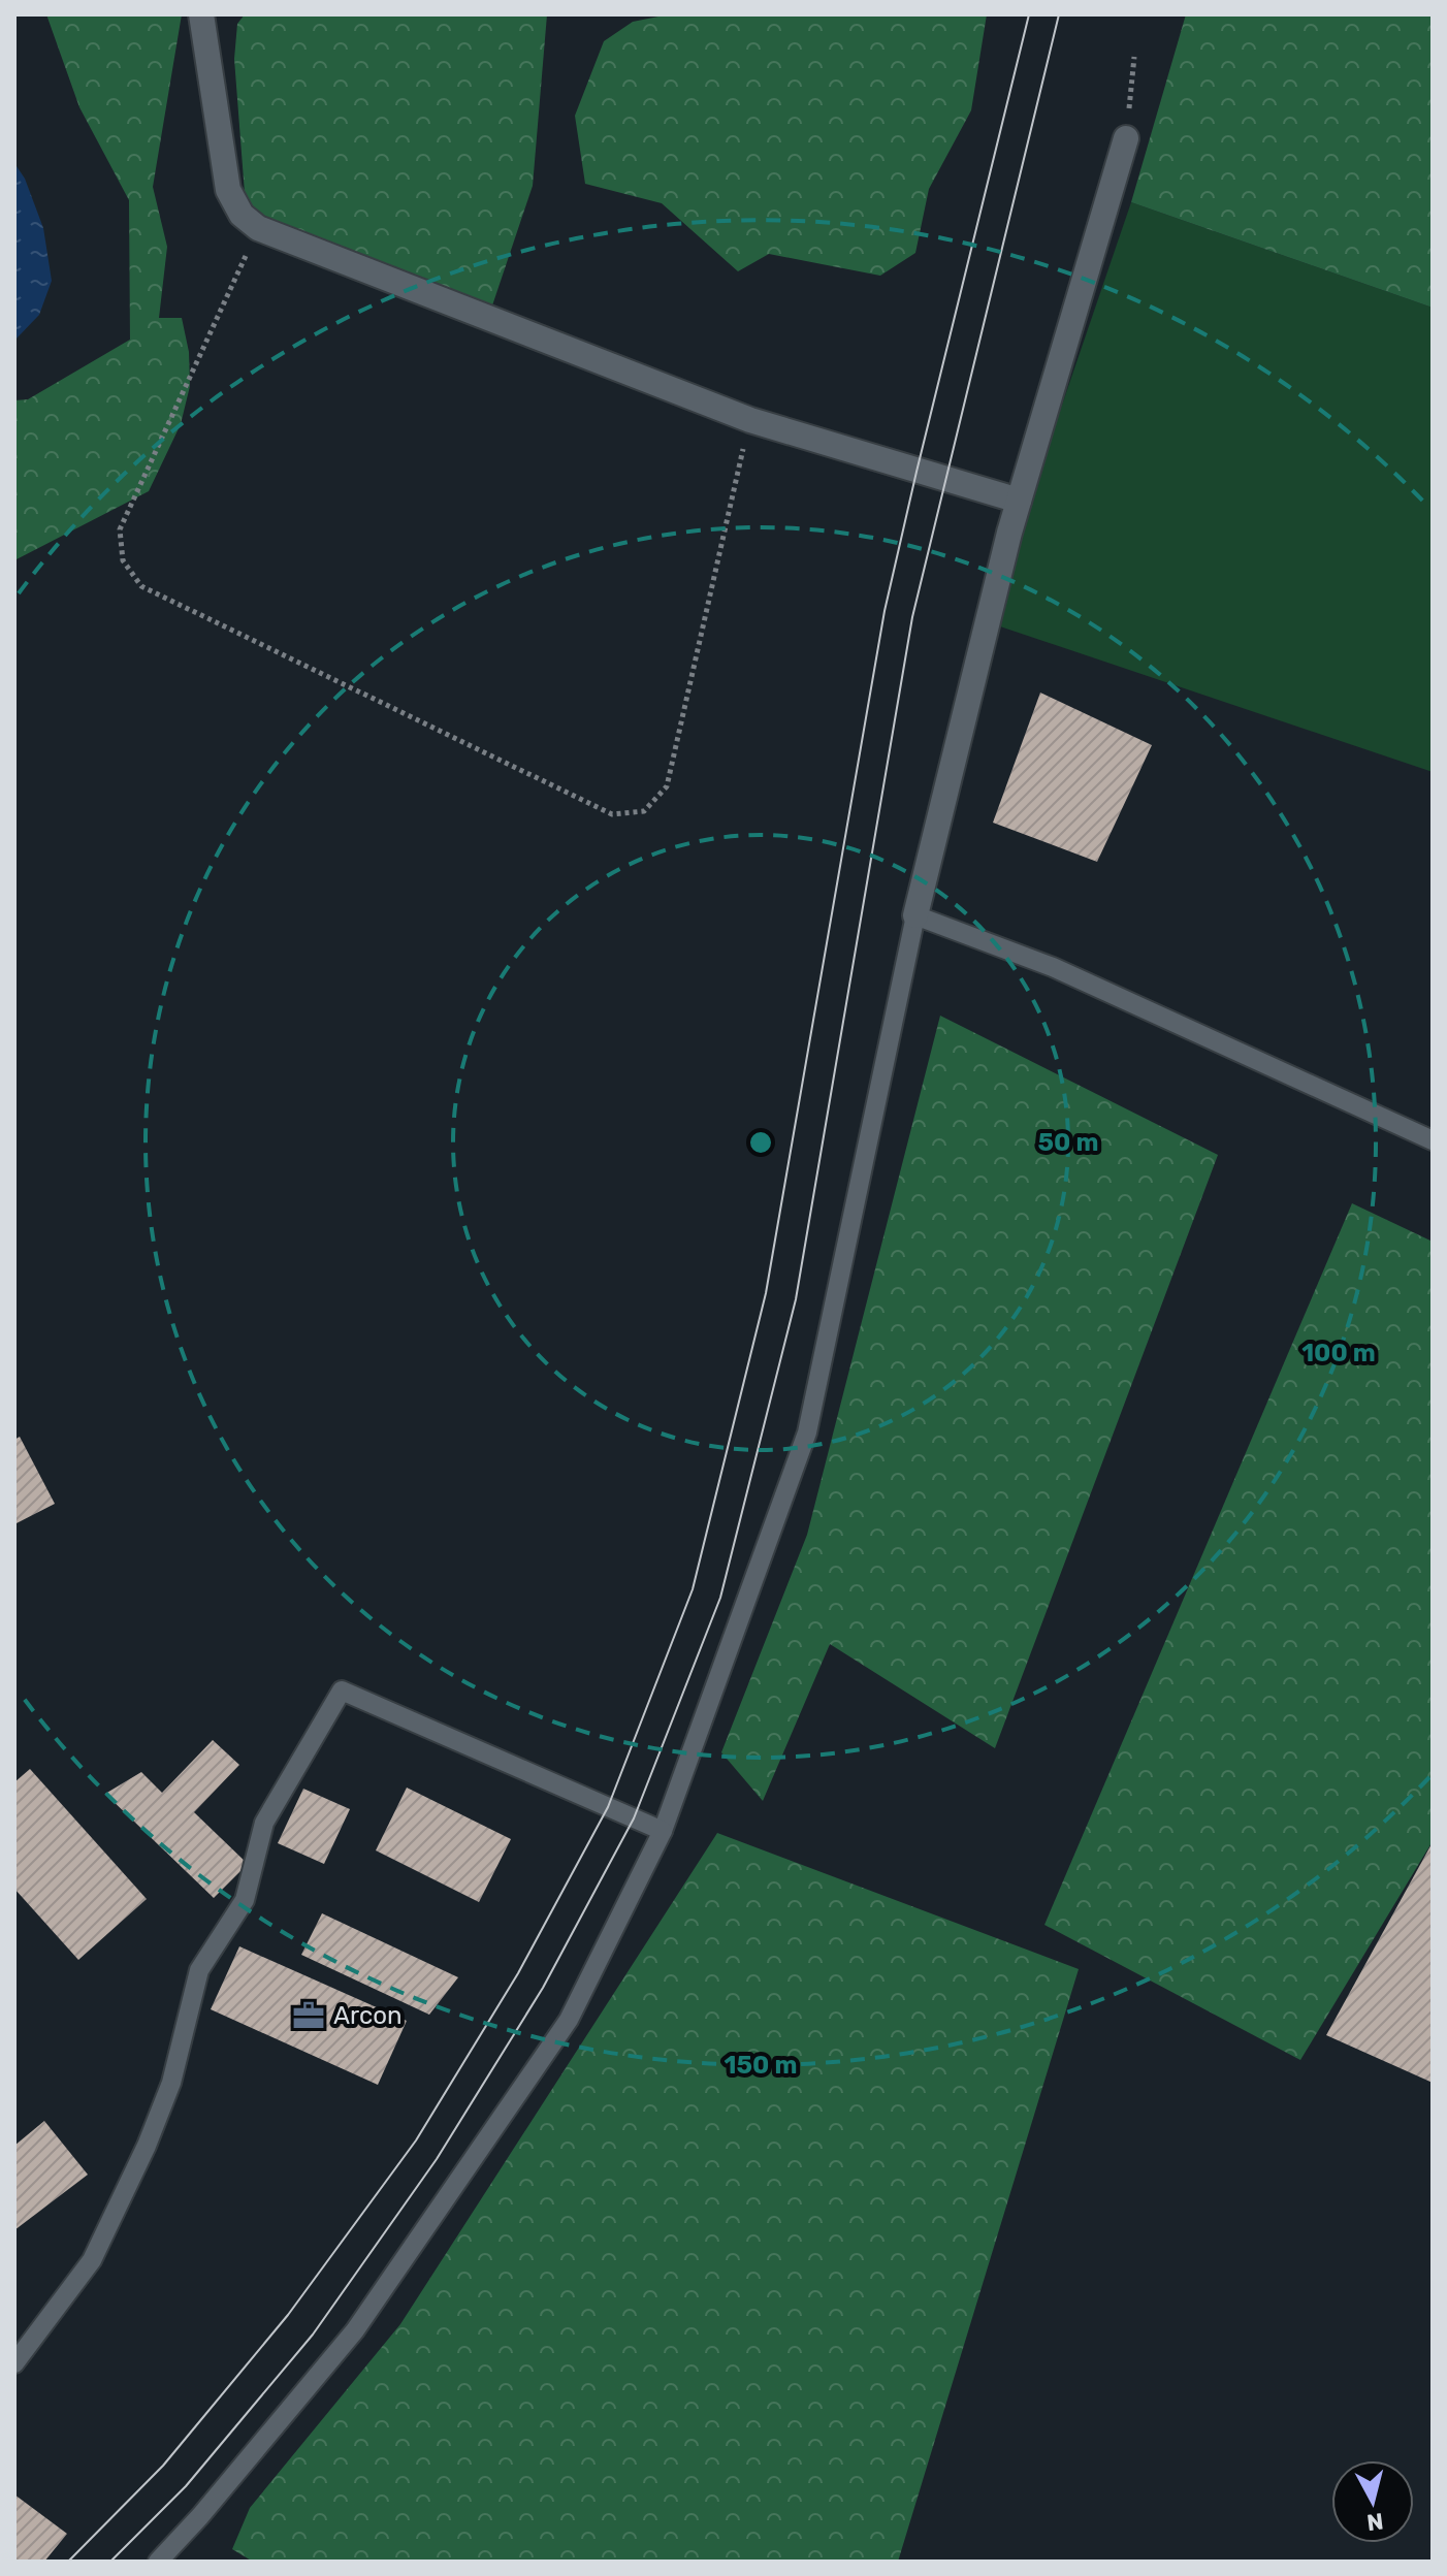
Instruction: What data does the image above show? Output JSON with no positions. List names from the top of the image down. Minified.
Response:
{"places":{"office":["Arcon"]},"north":"bottom","rings":["50 m","100 m","150 m"]}
